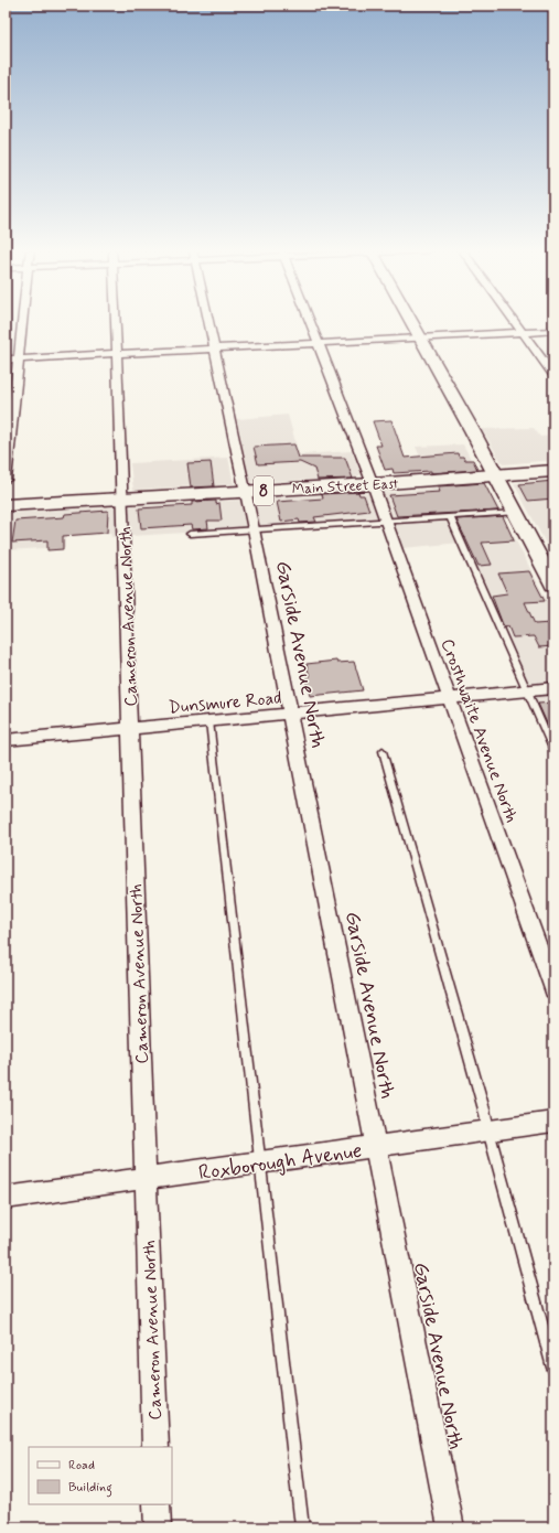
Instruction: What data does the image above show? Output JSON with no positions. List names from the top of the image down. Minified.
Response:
{"streets":{"main road":["Main Street East","8"],"street":["Cameron Avenue North","Garside Avenue North","Dunsmure Road","Crosthwaite Avenue North","Roxborough Avenue"]},"crossings":[["Main Street East","Cameron Avenue North"],["Main Street East","Garside Avenue North"],["Main Street East","Crosthwaite Avenue North"],["Cameron Avenue North","Dunsmure Road"],["Cameron Avenue North","Roxborough Avenue"],["Garside Avenue North","Dunsmure Road"],["Garside Avenue North","Roxborough Avenue"],["Dunsmure Road","Crosthwaite Avenue North"]],"legend":["Road","Building"]}
